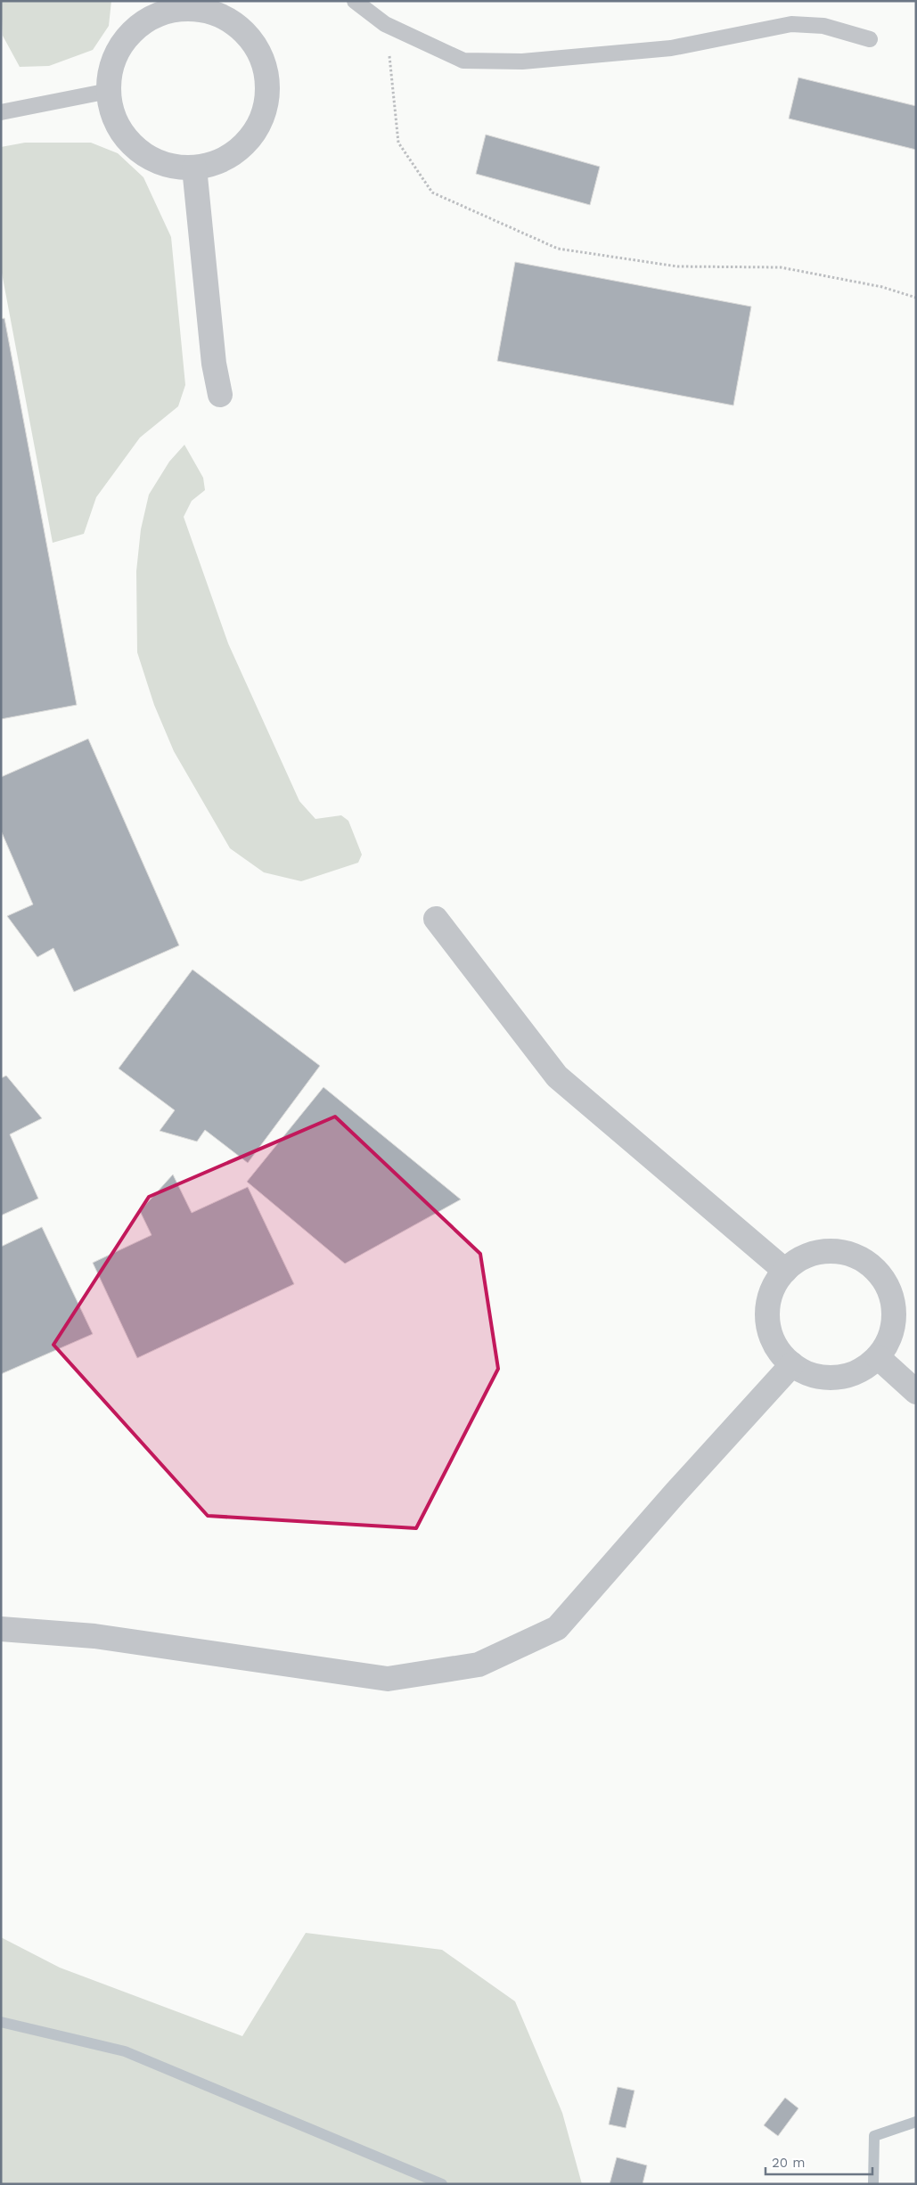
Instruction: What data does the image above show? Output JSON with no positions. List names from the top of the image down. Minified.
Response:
{"scale_bar":"20 m"}
